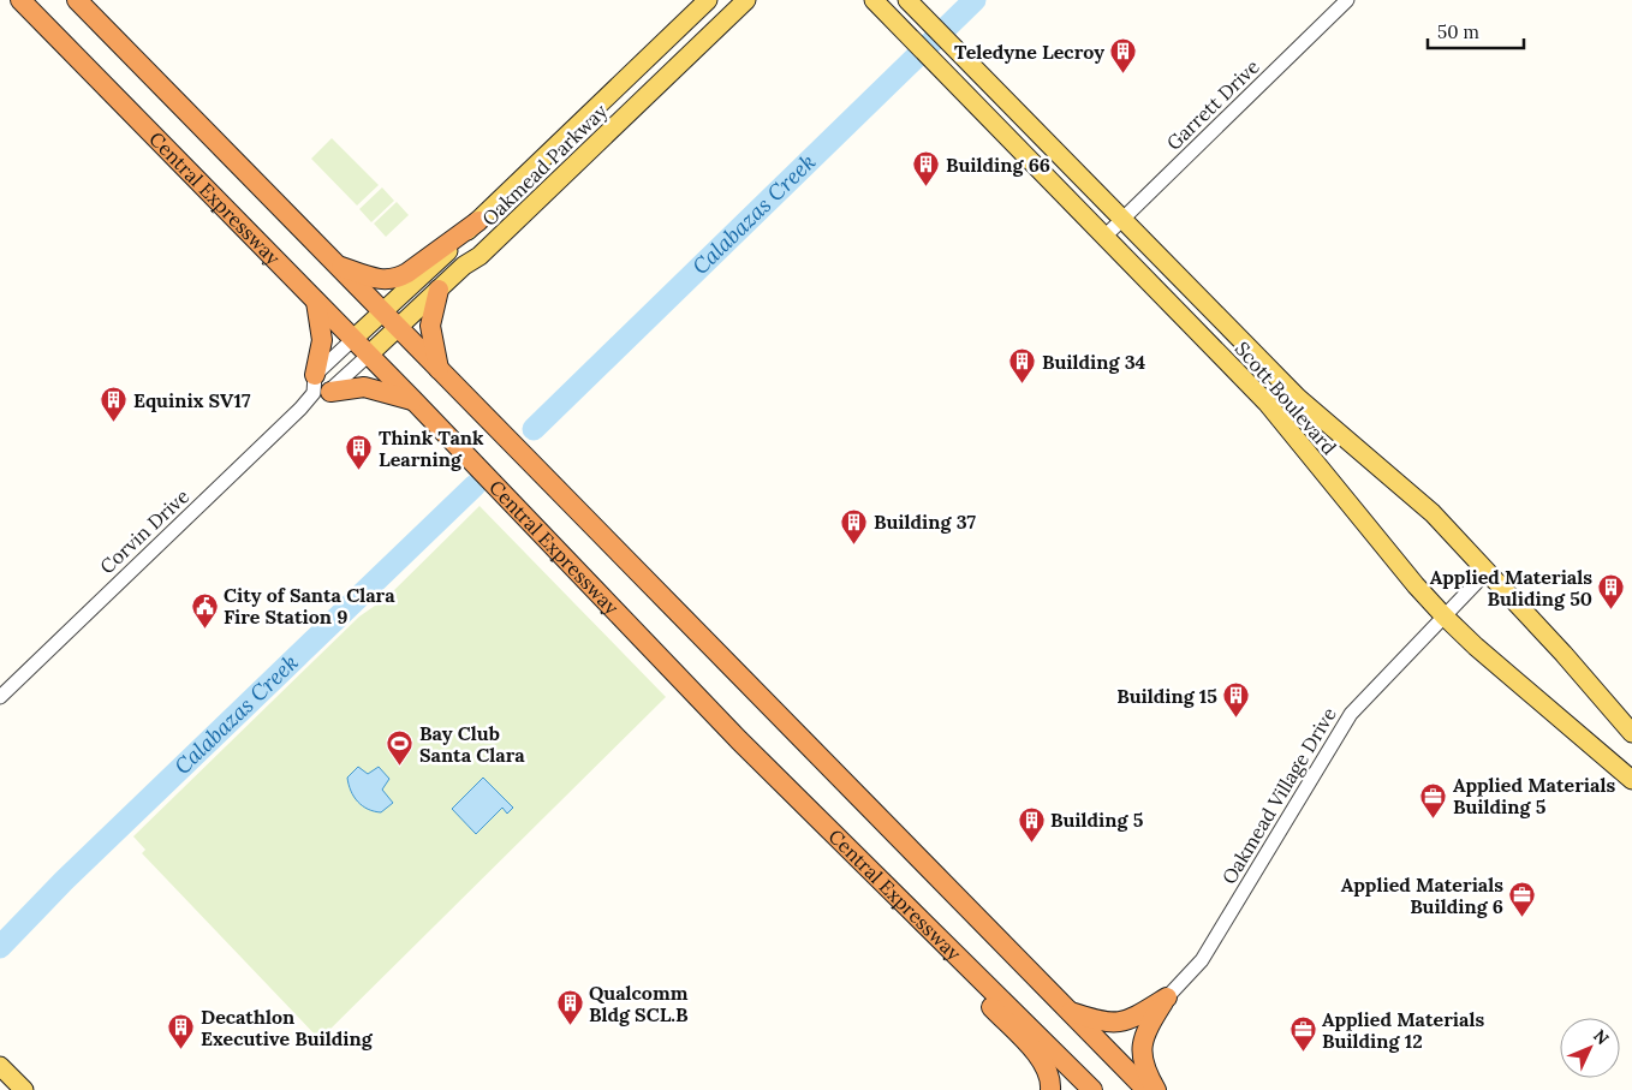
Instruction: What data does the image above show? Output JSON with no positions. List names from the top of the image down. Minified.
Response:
{"streets":{"highway":["Central Expressway"],"main road":["Oakmead Parkway","Scott Boulevard"],"street":["Garrett Drive","Corvin Drive","Oakmead Village Drive"]},"crossings":[["Garrett Drive","Scott Boulevard"],["Oakmead Parkway","Central Expressway"],["Oakmead Parkway","Corvin Drive"],["Central Expressway","Corvin Drive"],["Scott Boulevard","Oakmead Village Drive"]],"water":["Calabazas Creek"],"places":{"building":["Teledyne Lecroy","Building 66","Building 34","Equinix SV17","Think Tank Learning","Building 37","Applied Materials Buliding 50","Building 15","Building 5","Qualcomm Bldg SCL.B","Decathlon Executive Building"],"public building":["City of Santa Clara Fire Station 9"],"sports":["Bay Club Santa Clara"],"office":["Applied Materials Building 5","Applied Materials Building 6","Applied Materials Building 12"]},"scale_bar":"50 m","north":"top right"}
